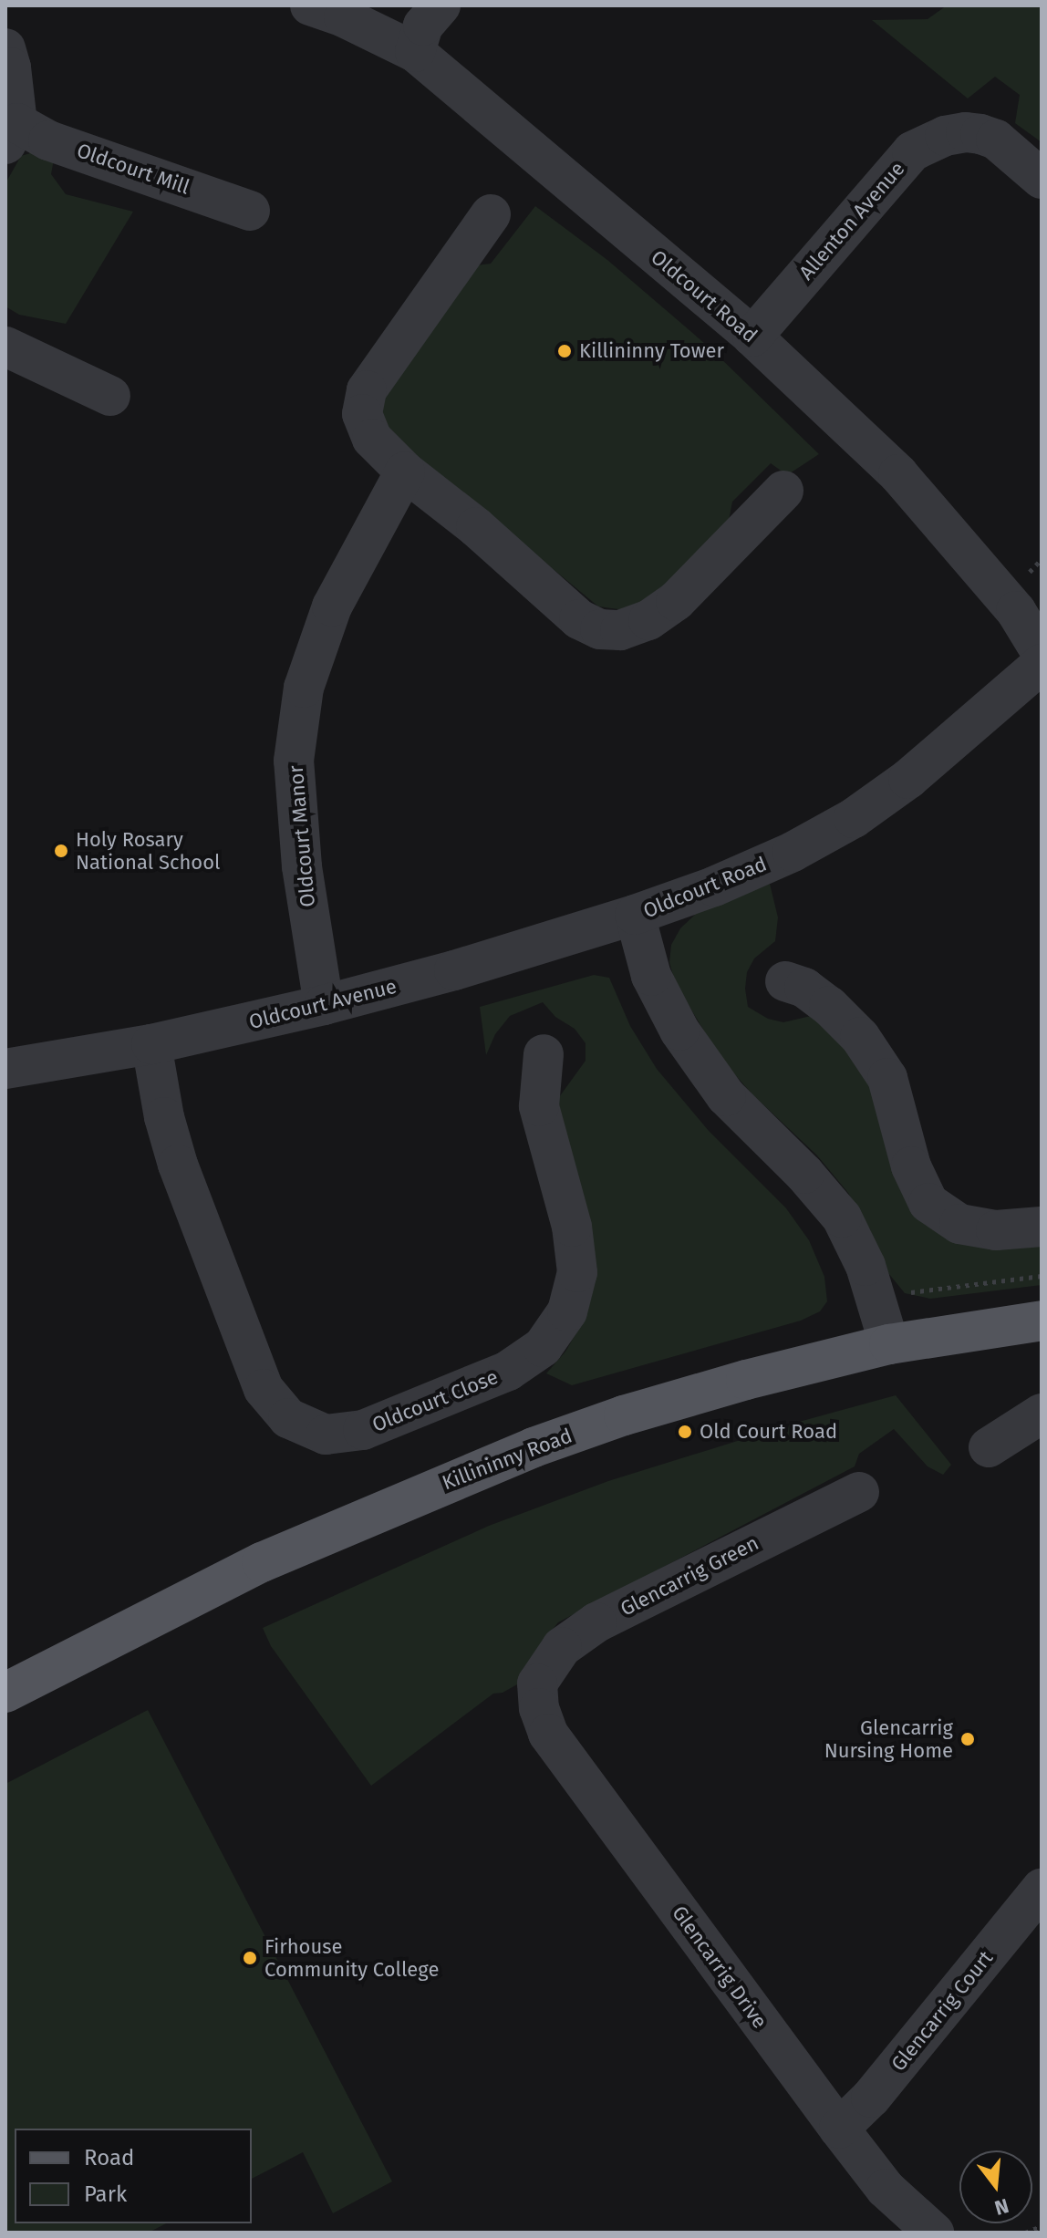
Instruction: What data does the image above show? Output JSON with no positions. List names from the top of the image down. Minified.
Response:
{"streets":{"main road":["Killininny Road"],"street":["Oldcourt Mill","Allenton Avenue","Oldcourt Road","Oldcourt Manor","Oldcourt Avenue","Oldcourt Close","Glencarrig Green","Glencarrig Drive","Glencarrig Court"]},"crossings":[["Allenton Avenue","Oldcourt Road"],["Oldcourt Road","Oldcourt Avenue"],["Oldcourt Road","Killininny Road"],["Oldcourt Manor","Oldcourt Avenue"],["Oldcourt Avenue","Oldcourt Close"],["Glencarrig Green","Glencarrig Drive"],["Glencarrig Drive","Glencarrig Court"]],"places":["Killininny Tower","Holy Rosary National School","Old Court Road","Glencarrig Nursing Home","Firhouse Community College"],"legend":["Road","Park"],"north":"bottom"}
